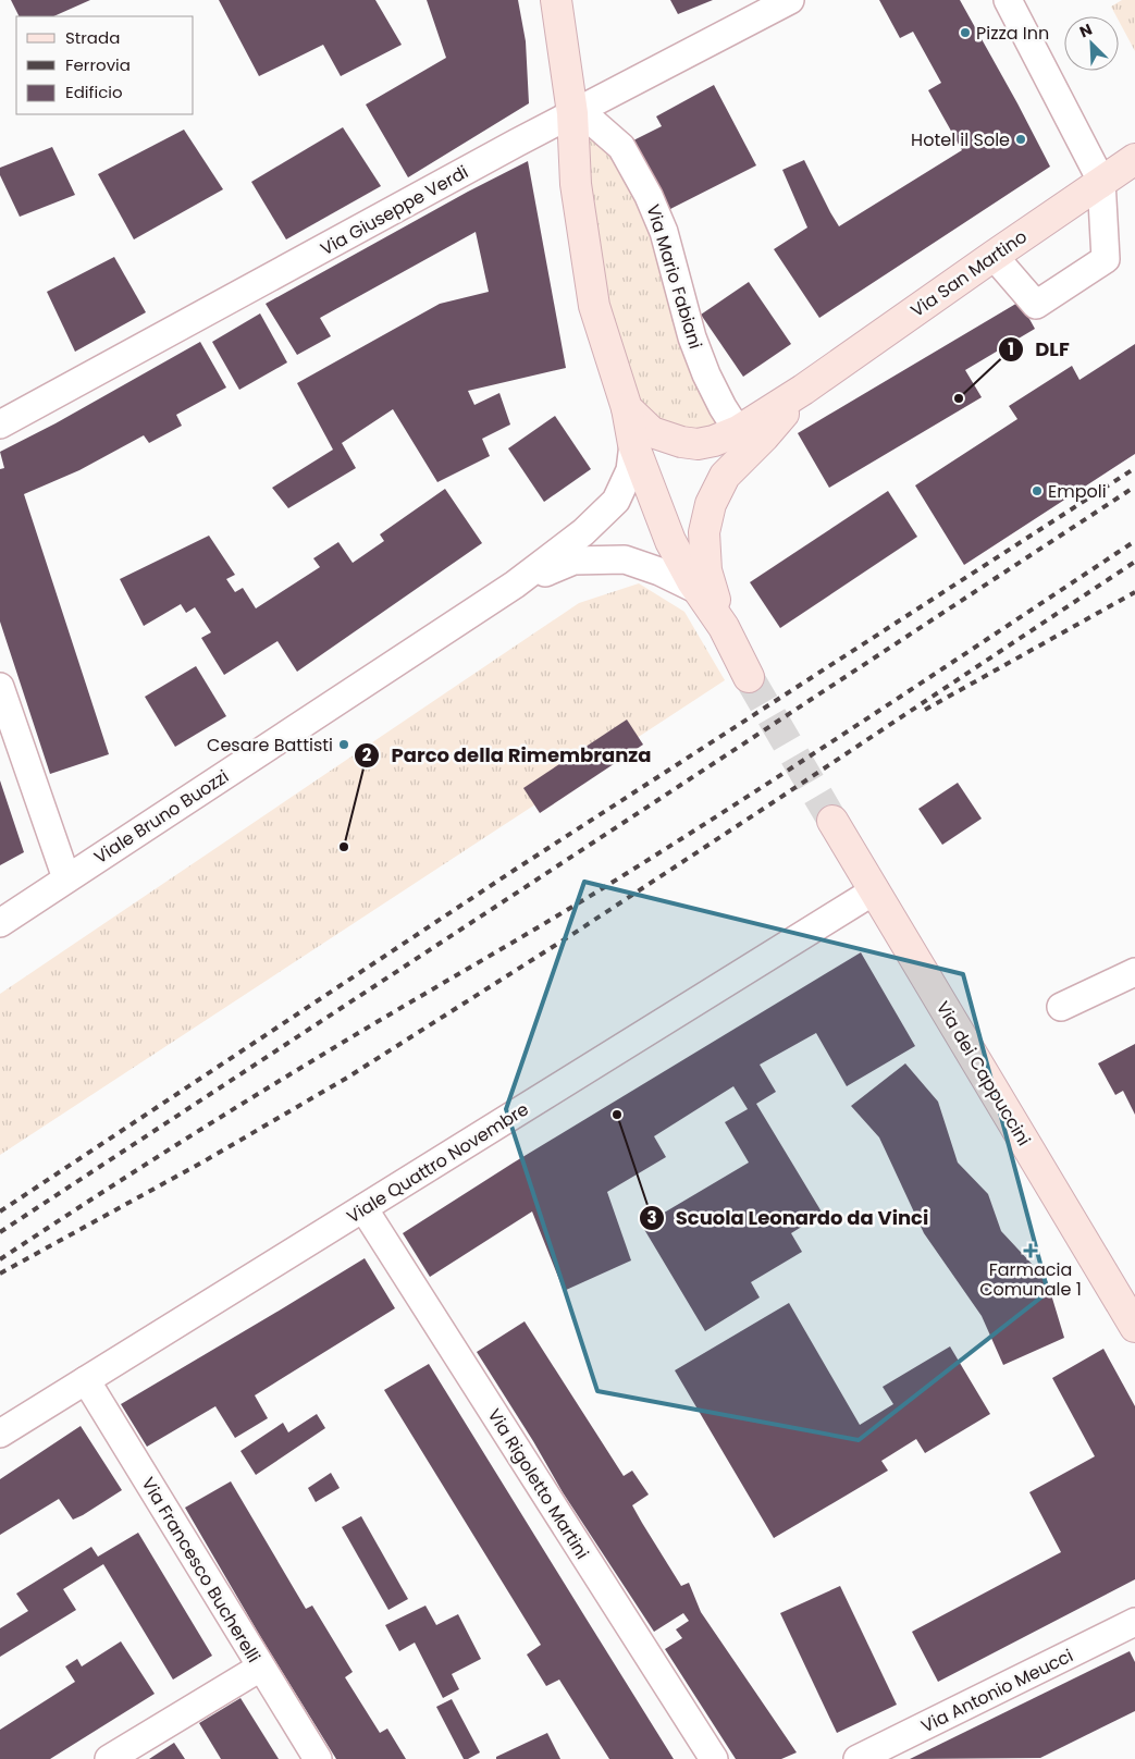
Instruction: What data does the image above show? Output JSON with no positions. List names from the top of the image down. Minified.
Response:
{"streets":{"main road":["Via San Martino","Via dei Cappuccini"],"street":["Via Giuseppe Verdi","Via Mario Fabiani","Viale Bruno Buozzi","Viale Quattro Novembre","Via Rigoletto Martini","Via Francesco Bucherelli","Via Antonio Meucci"]},"crossings":[["Via Giuseppe Verdi","Via Mario Fabiani"],["Via dei Cappuccini","Viale Quattro Novembre"],["Viale Quattro Novembre","Via Rigoletto Martini"],["Viale Quattro Novembre","Via Francesco Bucherelli"]],"places":{"other":["Pizza Inn","Hotel il Sole","DLF","Empoli","Cesare Battisti","Parco della Rimembranza","Scuola Leonardo da Vinci"],"health":["Farmacia Comunale 1"]},"legend":["Strada","Ferrovia","Edificio"],"north":"top left"}
